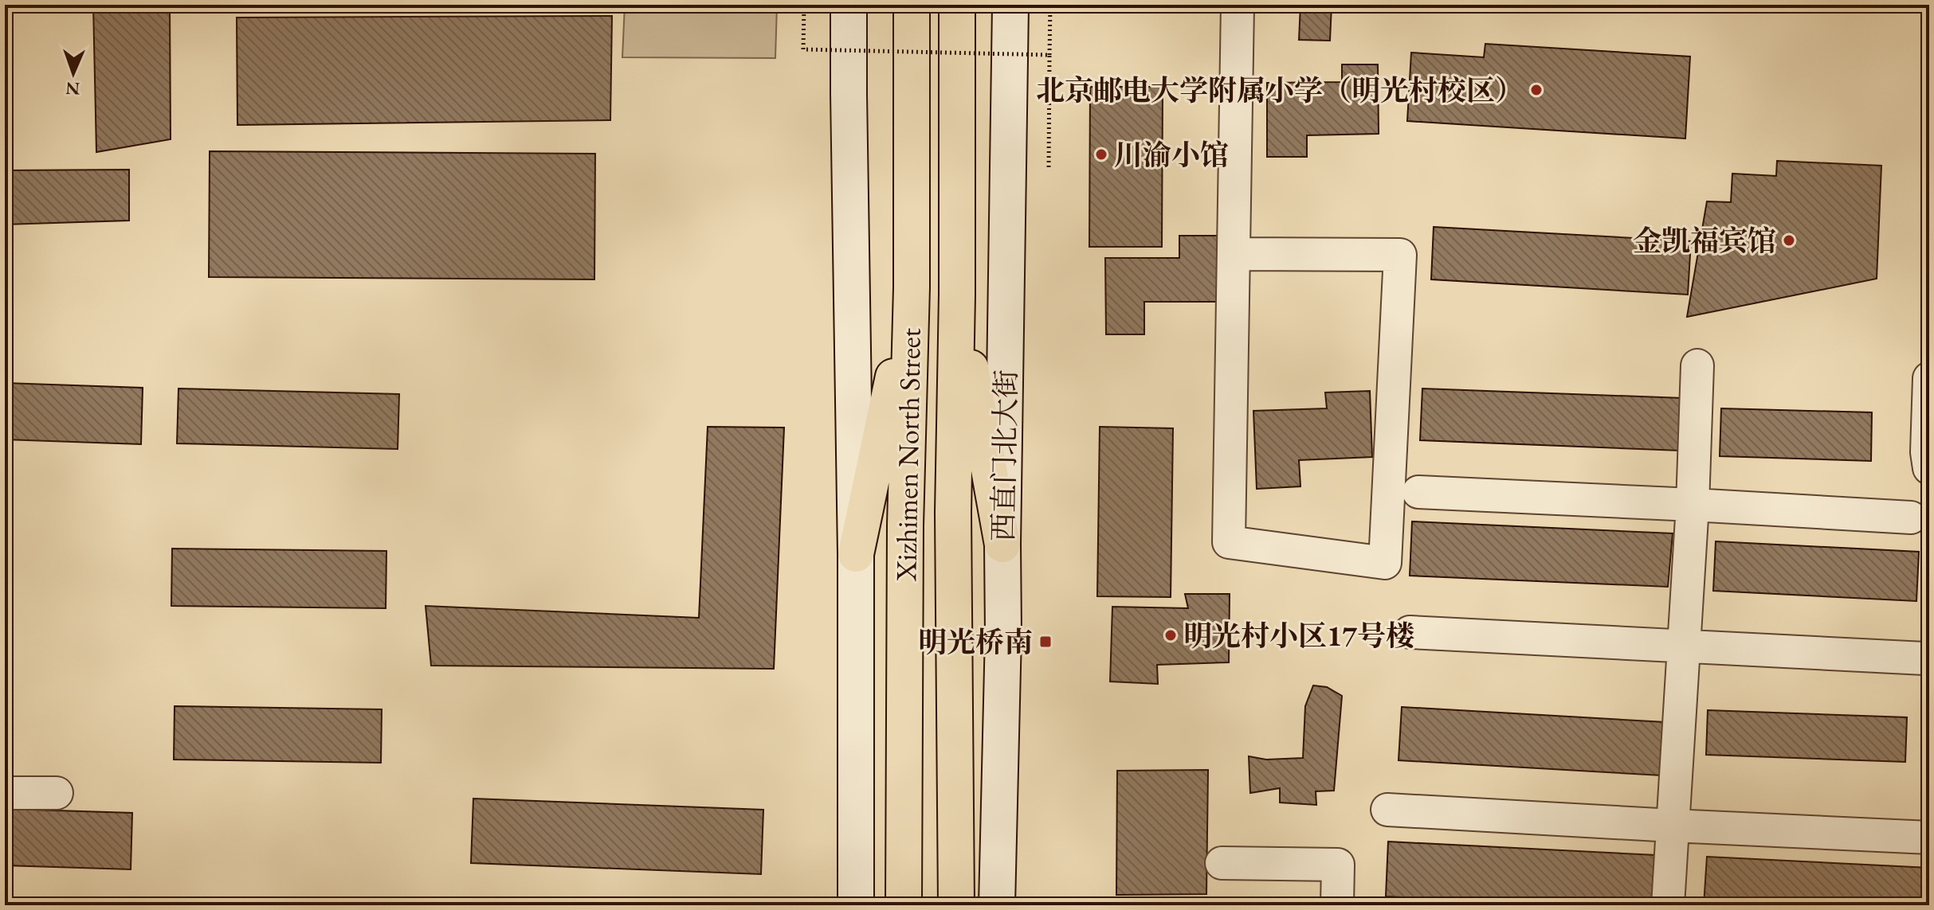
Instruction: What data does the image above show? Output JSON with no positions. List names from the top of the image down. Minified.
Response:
{"streets":{"highway":["Xizhimen North Street"],"street":["西直门北大街"]},"places":{"other":["北京邮电大学附属小学（明光村校区）","川渝小馆","金凯福宾馆","明光村小区17号楼"],"transit":["明光桥南"]},"north":"bottom"}
